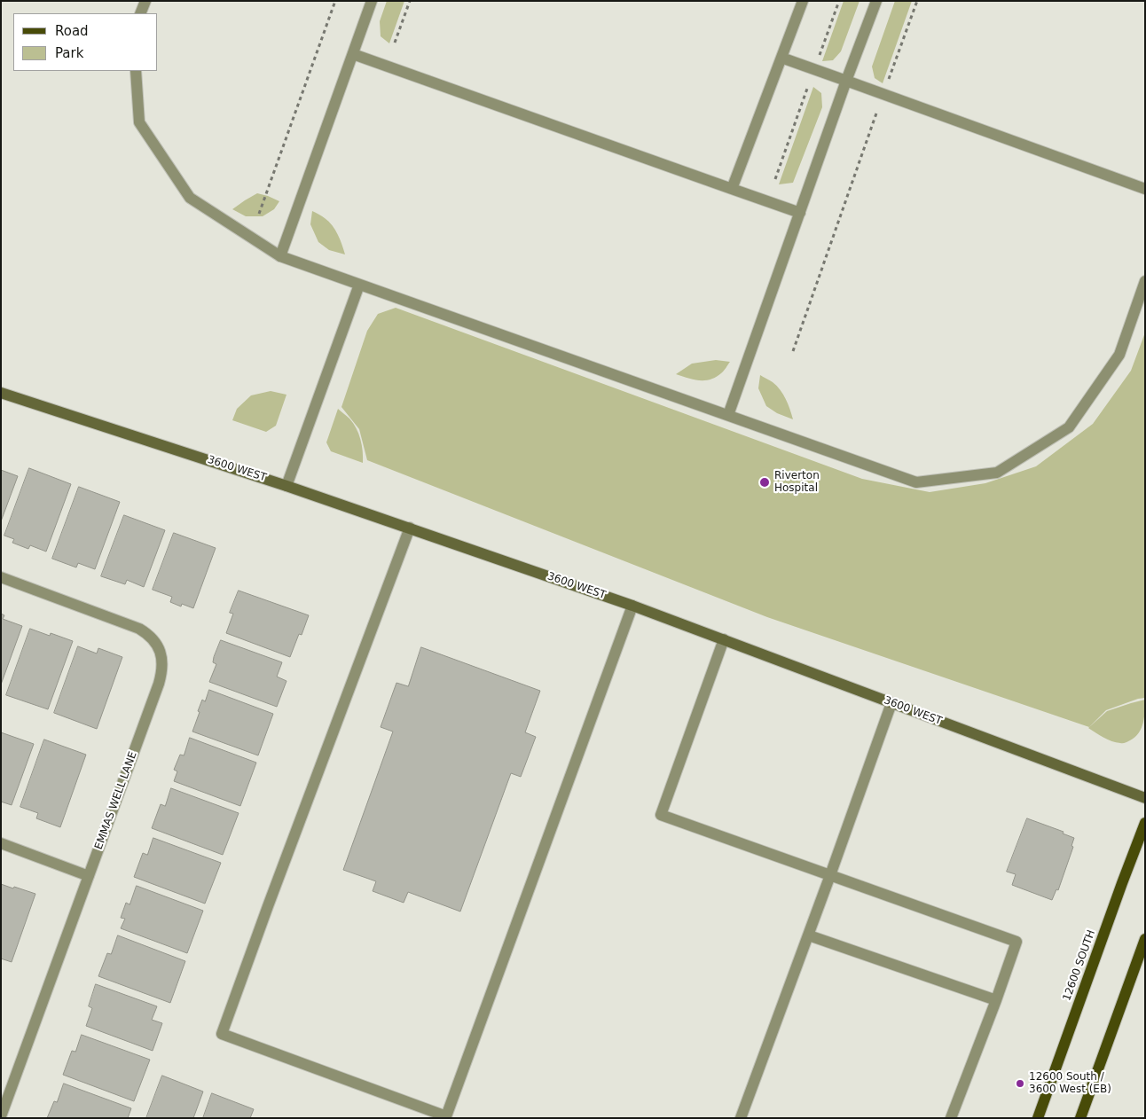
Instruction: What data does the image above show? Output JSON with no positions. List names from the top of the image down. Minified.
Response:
{"streets":{"main road":["3600 WEST","12600 SOUTH"],"street":["EMMAS WELL LANE"]},"places":["Riverton Hospital","12600 South / 3600 West (EB)"],"legend":["Road","Park"]}
